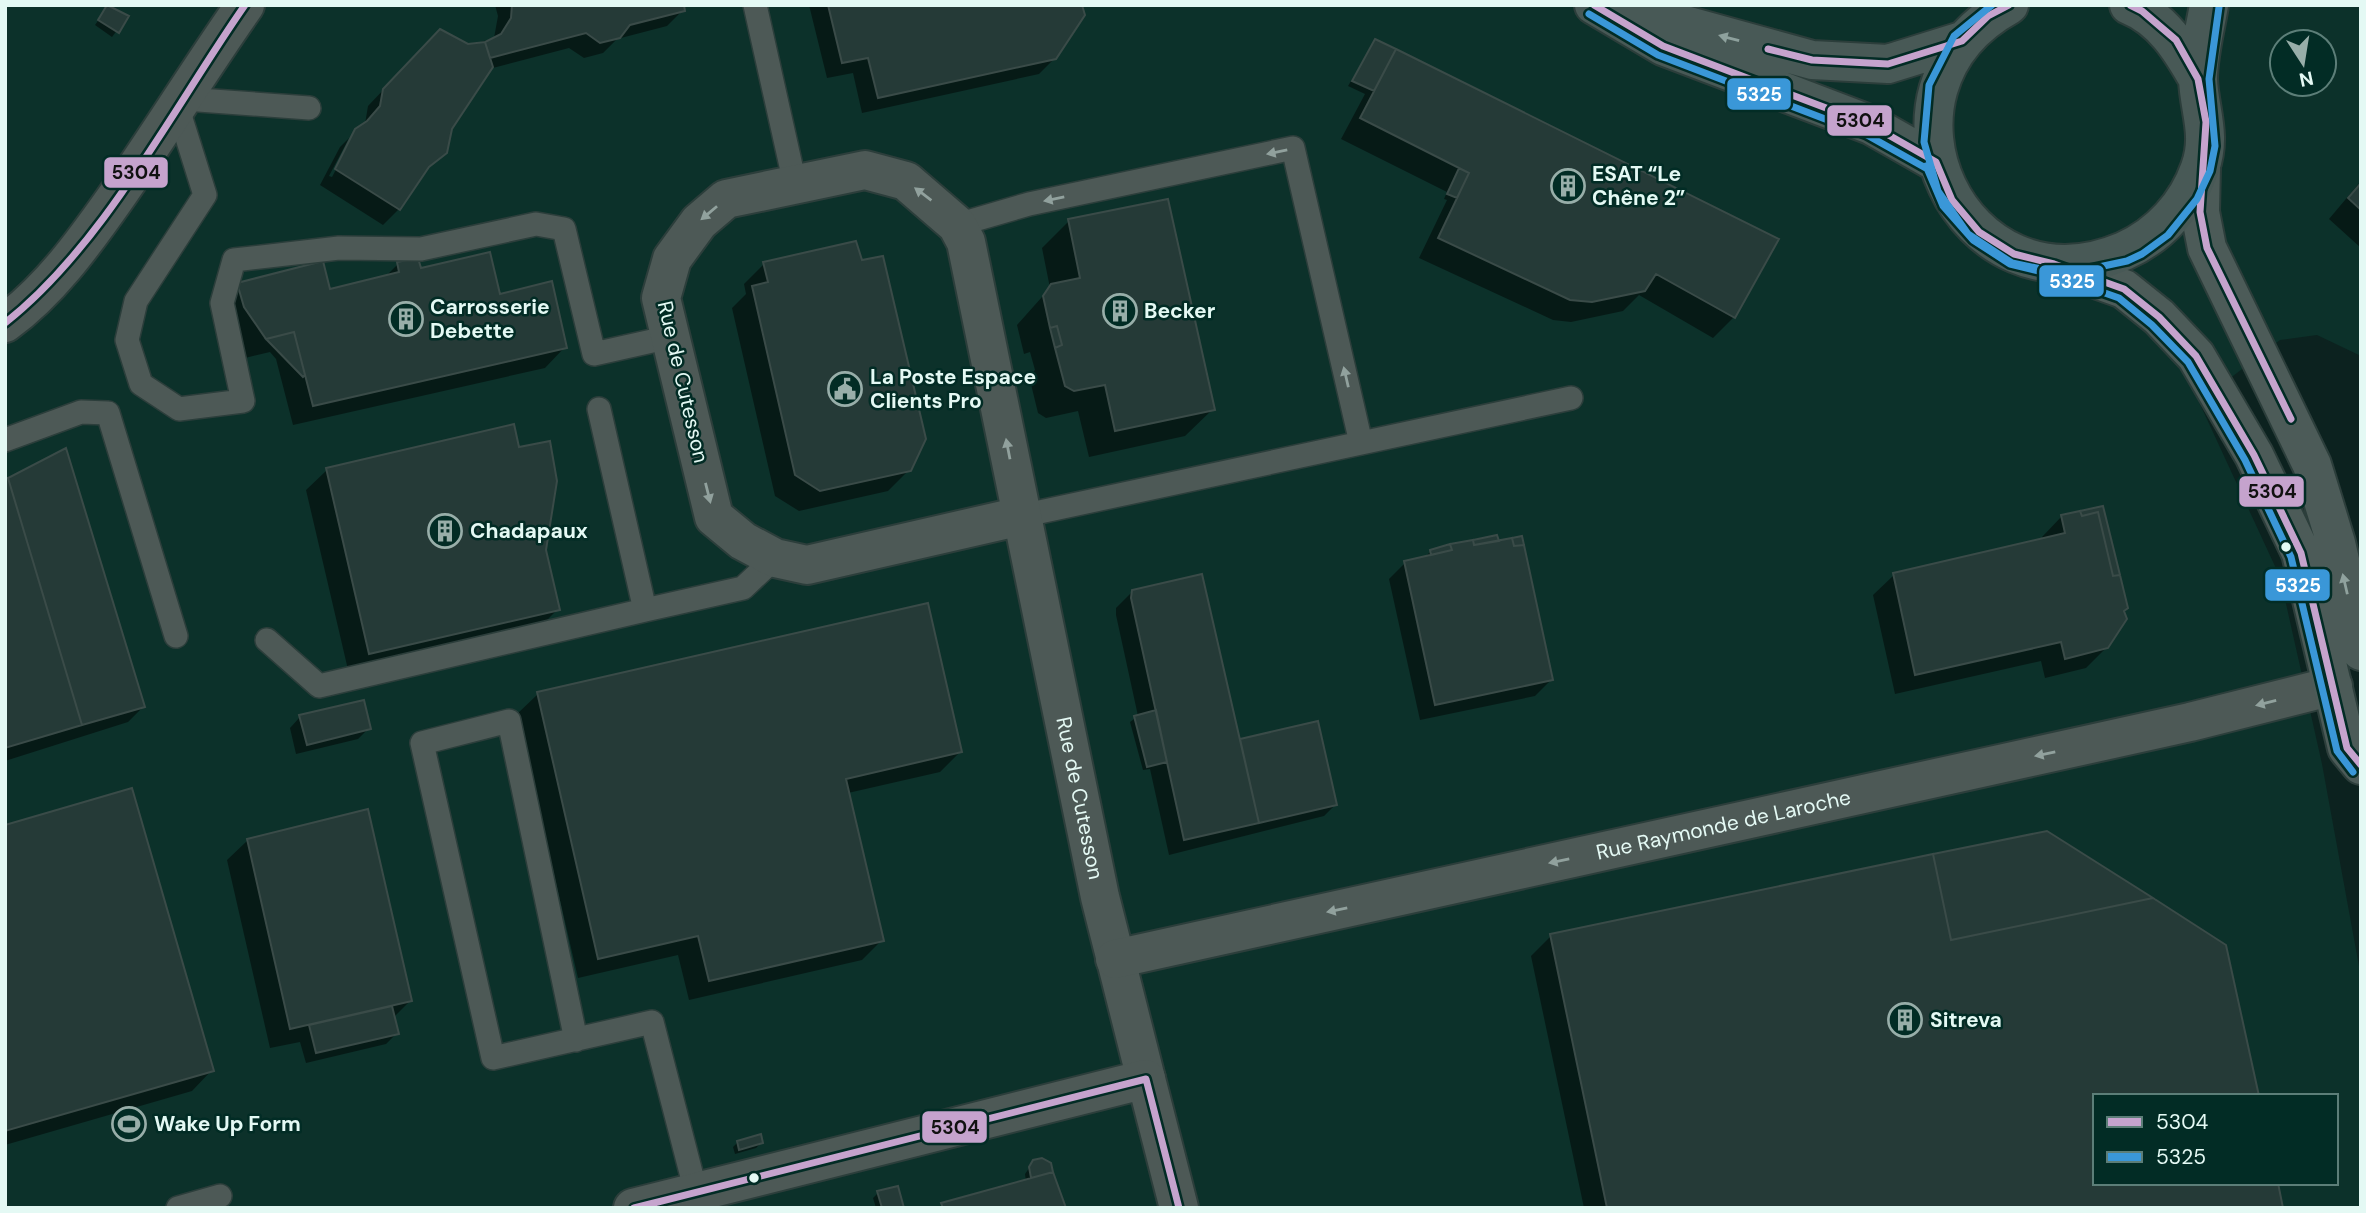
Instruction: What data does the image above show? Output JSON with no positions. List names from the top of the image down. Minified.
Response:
{"streets":{"street":["Rue de Cutesson","Rue Raymonde de Laroche"]},"crossings":[["Rue de Cutesson","Rue Raymonde de Laroche"]],"one_way":["Rue Raymonde de Laroche"],"places":{"building":["ESAT “Le Chêne 2”","Becker","Carrosserie Debette","Chadapaux","Sitreva"],"public building":["La Poste Espace Clients Pro"],"sports":["Wake Up Form"]},"lines":["transit line 5304","transit line 5325"],"legend":["5304","5325"],"north":"bottom"}
